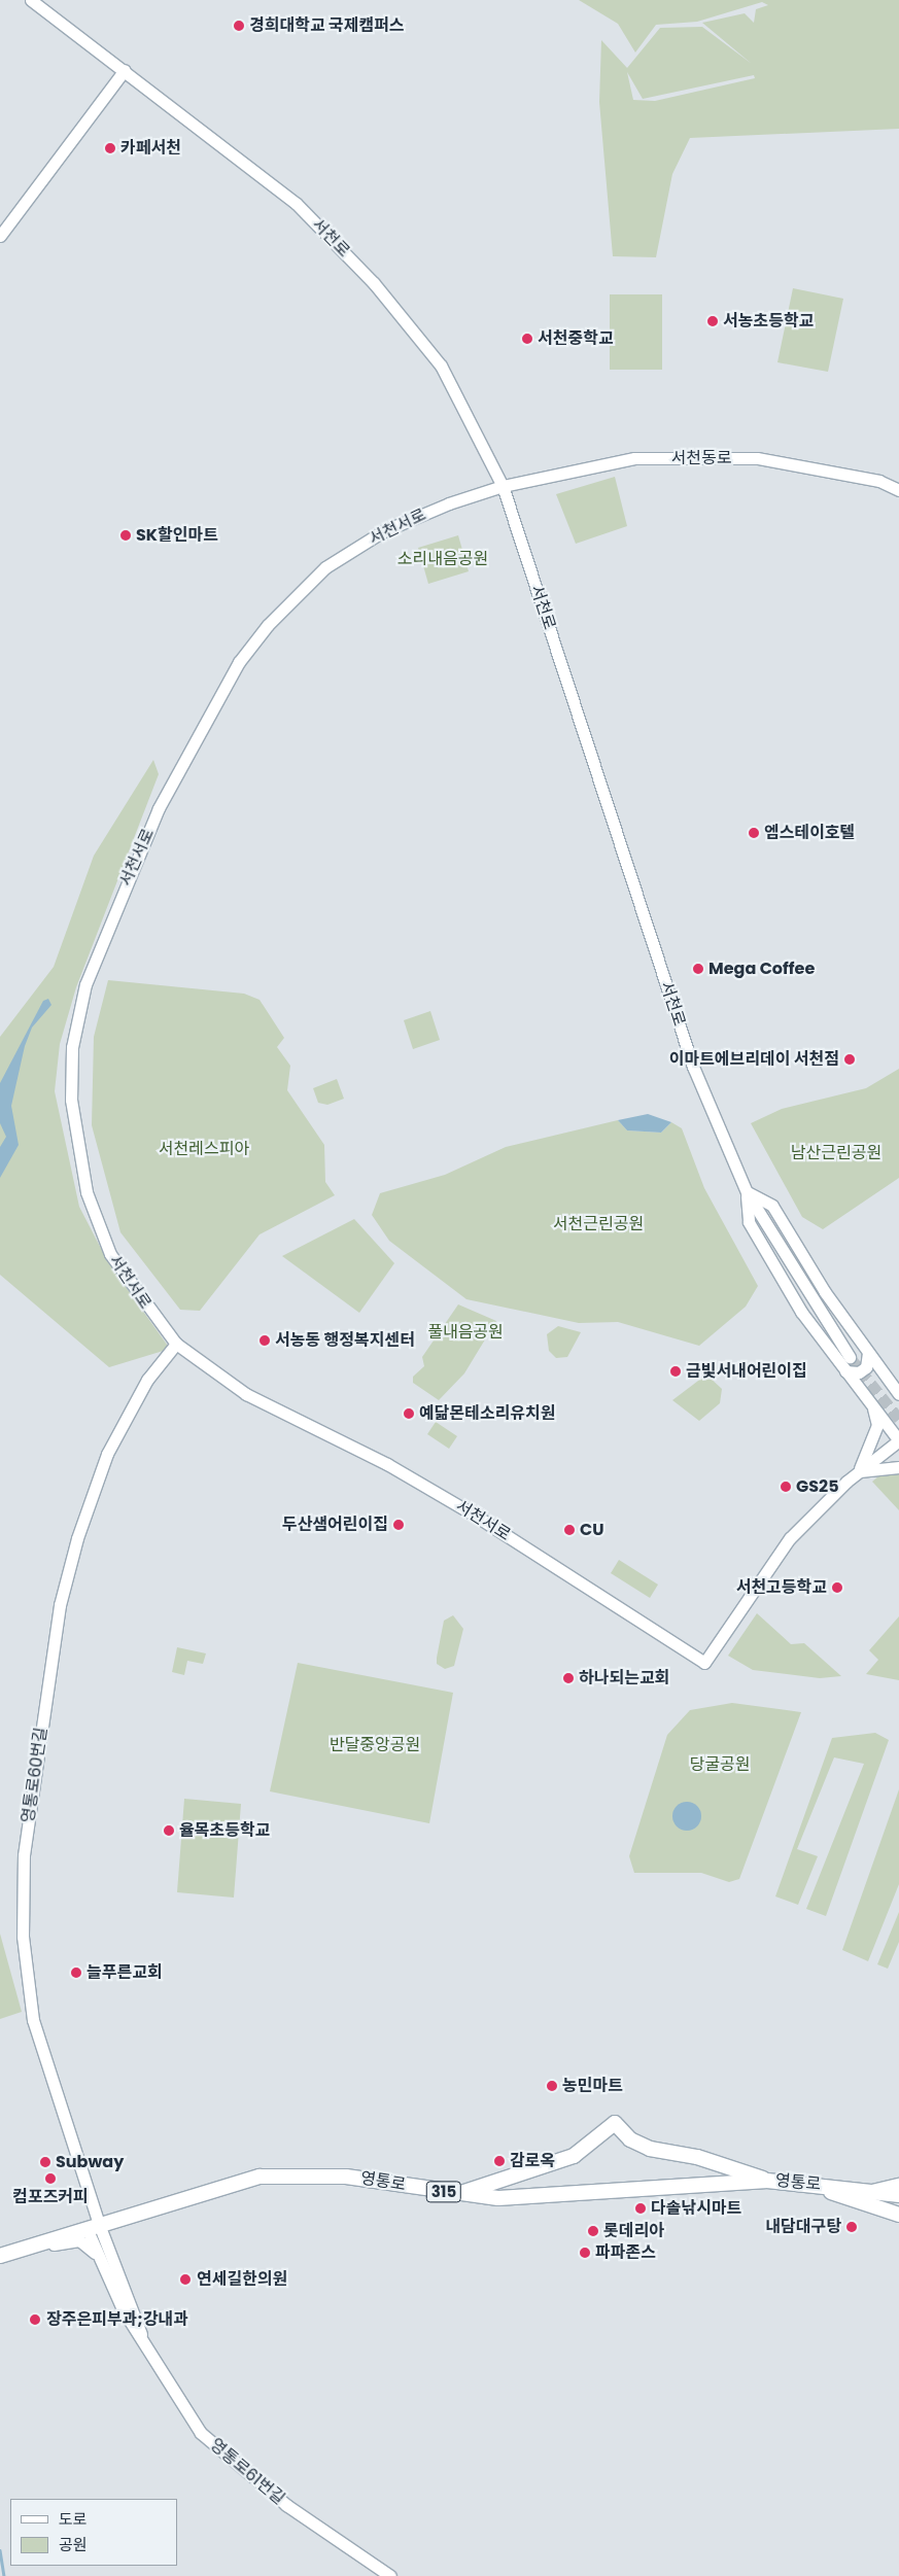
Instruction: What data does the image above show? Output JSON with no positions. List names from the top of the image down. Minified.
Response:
{"streets":{"main road":["영통로","315"],"street":["서천로","서천동로","서천서로","영통로60번길","영통로61번길"]},"crossings":[["서천로","서천동로"],["서천로","서천서로"],["서천동로","서천서로"],["서천서로","영통로60번길"],["영통로60번길","영통로"],["영통로","315"]],"parks":["소리내음공원","서천레스피아","남산근린공원","서천근린공원","풀내음공원","반달중앙공원","당굴공원"],"places":["경희대학교 국제캠퍼스","카페서천","서농초등학교","서천중학교","SK할인마트","엠스테이호텔","Mega Coffee","이마트에브리데이 서천점","서농동 행정복지센터","금빛서내어린이집","예닮몬테소리유치원","GS25","두산샘어린이집","CU","서천고등학교","하나되는교회","율목초등학교","늘푸른교회","농민마트","감로옥","Subway","컴포즈커피","다솔낚시마트","내담대구탕","롯데리아","파파존스","연세길한의원","장주은피부과;강내과"],"legend":["도로","공원"]}
